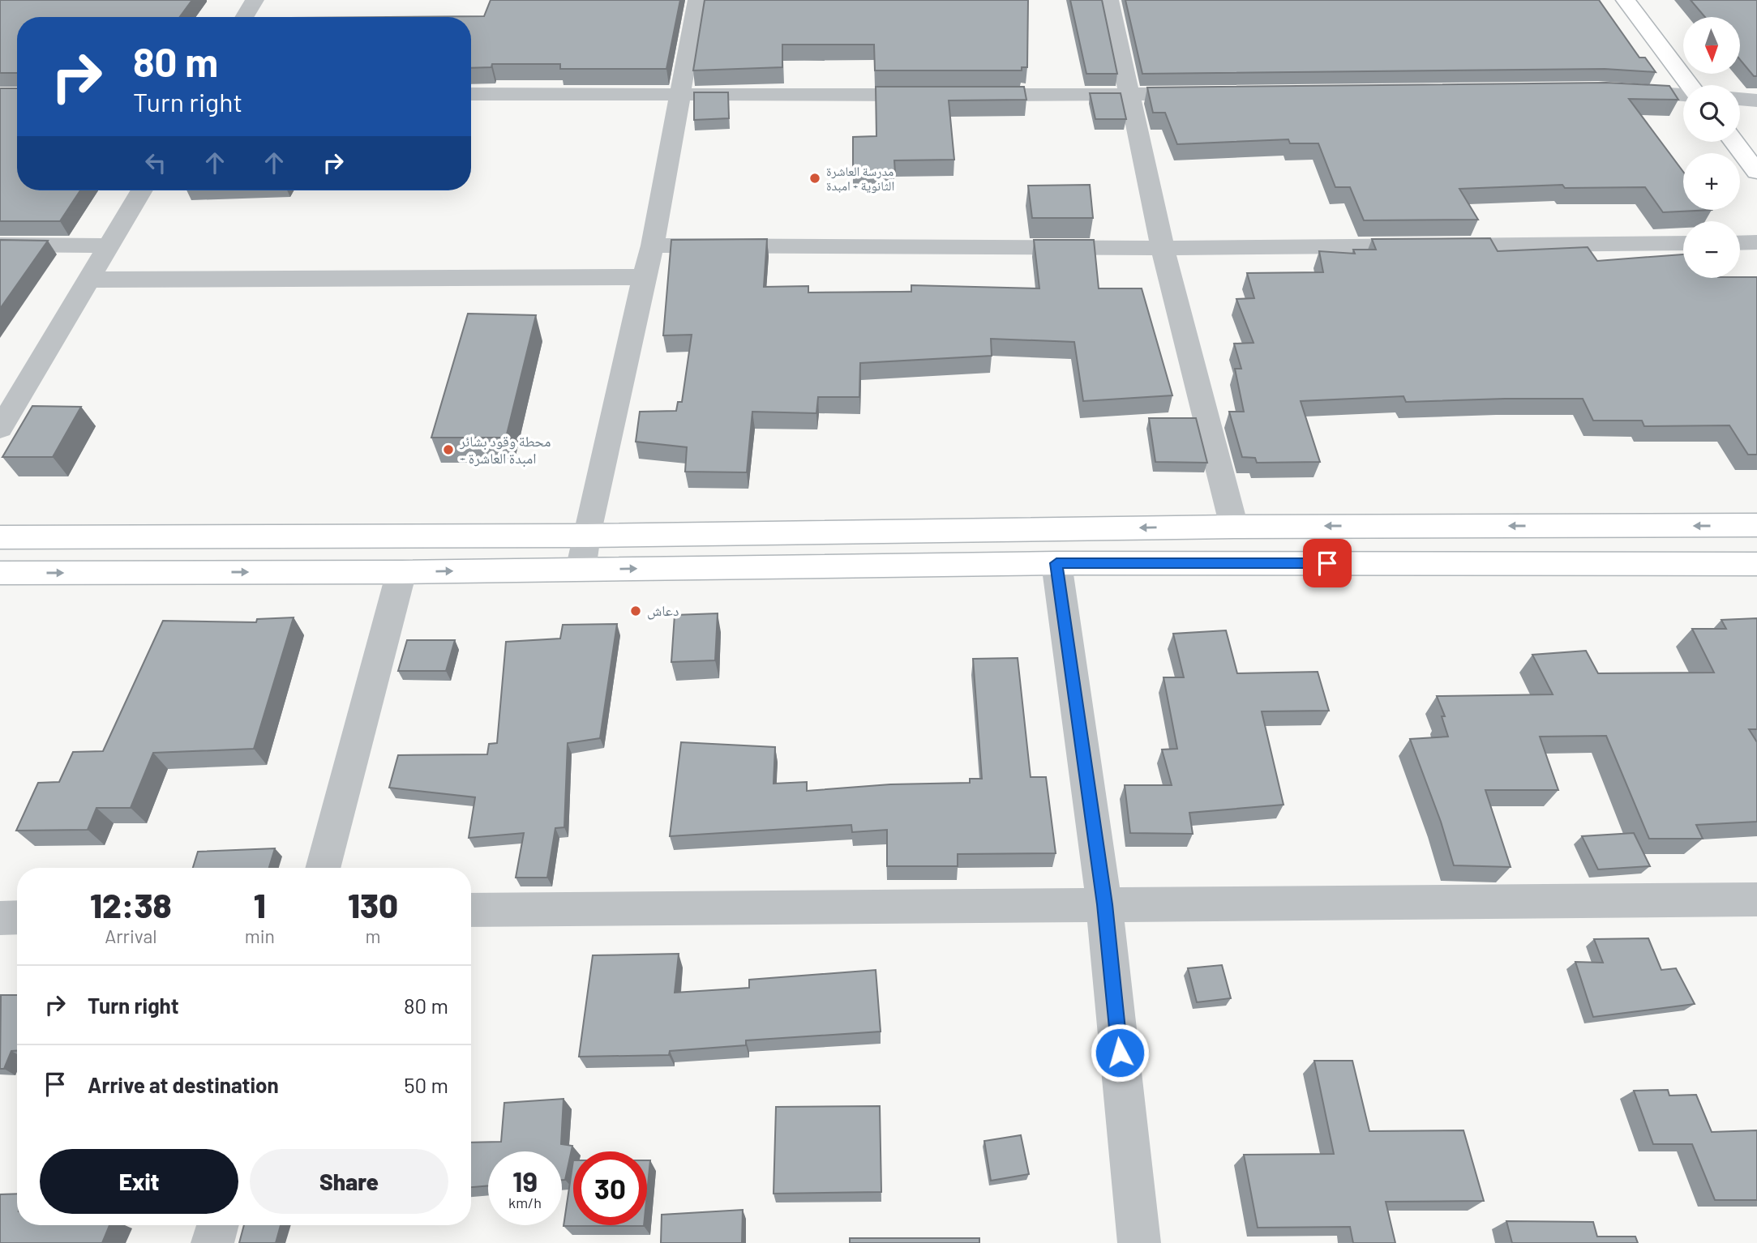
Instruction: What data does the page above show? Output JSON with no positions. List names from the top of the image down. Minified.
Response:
{"places":["مدرسة العاشرة الثانوية - امبدة","محطة وقود بشائر - امبدة العاشرة","دعاش"],"north":"bottom","page":{"map_buttons":["+","−"],"turn":["80 m","Turn right"],"eta":["12:38","Arrival","1","min","130","m"],"list":[{"name":"Turn right","value":"80 m"},{"name":"Arrive at destination","value":"50 m"}],"buttons":["Exit","Share"],"speed":"19 km/h","limit":"30"}}
